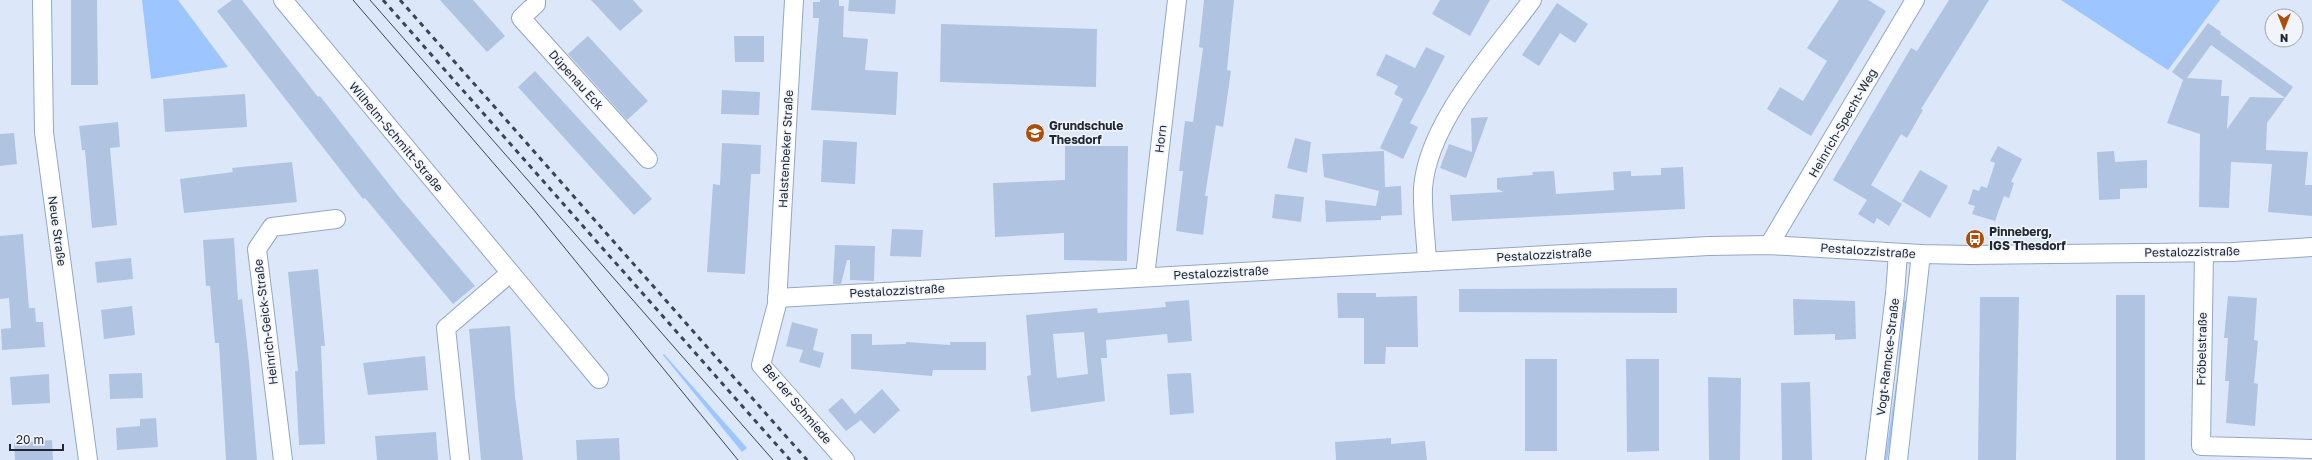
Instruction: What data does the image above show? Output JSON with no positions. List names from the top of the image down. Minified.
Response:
{"streets":{"street":["Düpenau Eck","Heinrich-Specht-Weg","Wilhelm-Schmitt-Straße","Horn","Halstenbeker Straße","Neue Straße","Pestalozzistraße","Heinrich-Geick-Straße","Fröbelstraße","Vogt-Ramcke-Straße","Bei der Schmiede"]},"crossings":[["Heinrich-Specht-Weg","Pestalozzistraße"],["Horn","Pestalozzistraße"],["Halstenbeker Straße","Pestalozzistraße"],["Halstenbeker Straße","Bei der Schmiede"],["Pestalozzistraße","Fröbelstraße"],["Pestalozzistraße","Vogt-Ramcke-Straße"],["Pestalozzistraße","Bei der Schmiede"]],"places":{"school or university":["Grundschule Thesdorf"],"bus stop":["Pinneberg, IGS Thesdorf"]},"scale_bar":"20 m","north":"bottom"}
